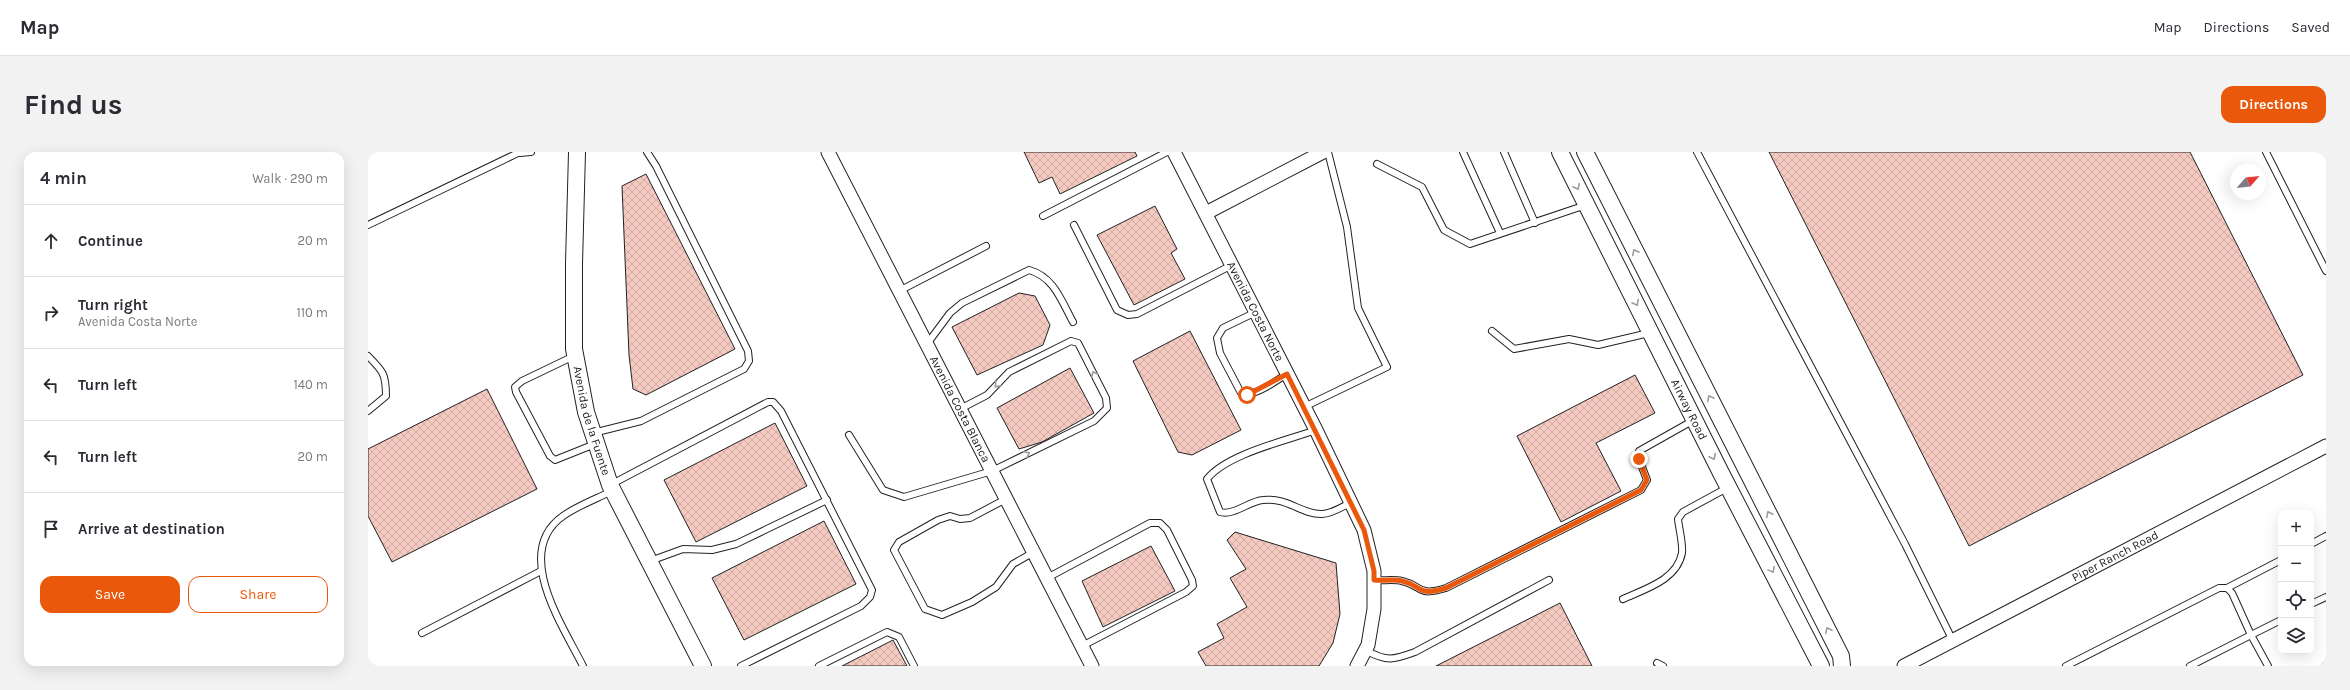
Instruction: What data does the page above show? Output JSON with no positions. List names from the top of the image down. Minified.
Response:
{"streets":{"street":["Avenida Costa Norte","Avenida Costa Blanca","Airway Road","Avenida de la Fuente","Piper Ranch Road"]},"north":"top right","page":{"header":"Map","nav":["Map","Directions","Saved"],"buttons":["Directions",["Save","Share"]],"title":"Find us","heading":["4 min","Walk · 290 m"],"list":[["Continue","20 m"],["Turn right","Avenida Costa Norte","110 m"],["Turn left","140 m"],["Turn left","20 m"],"Arrive at destination"],"map_buttons":["+","−"]}}
